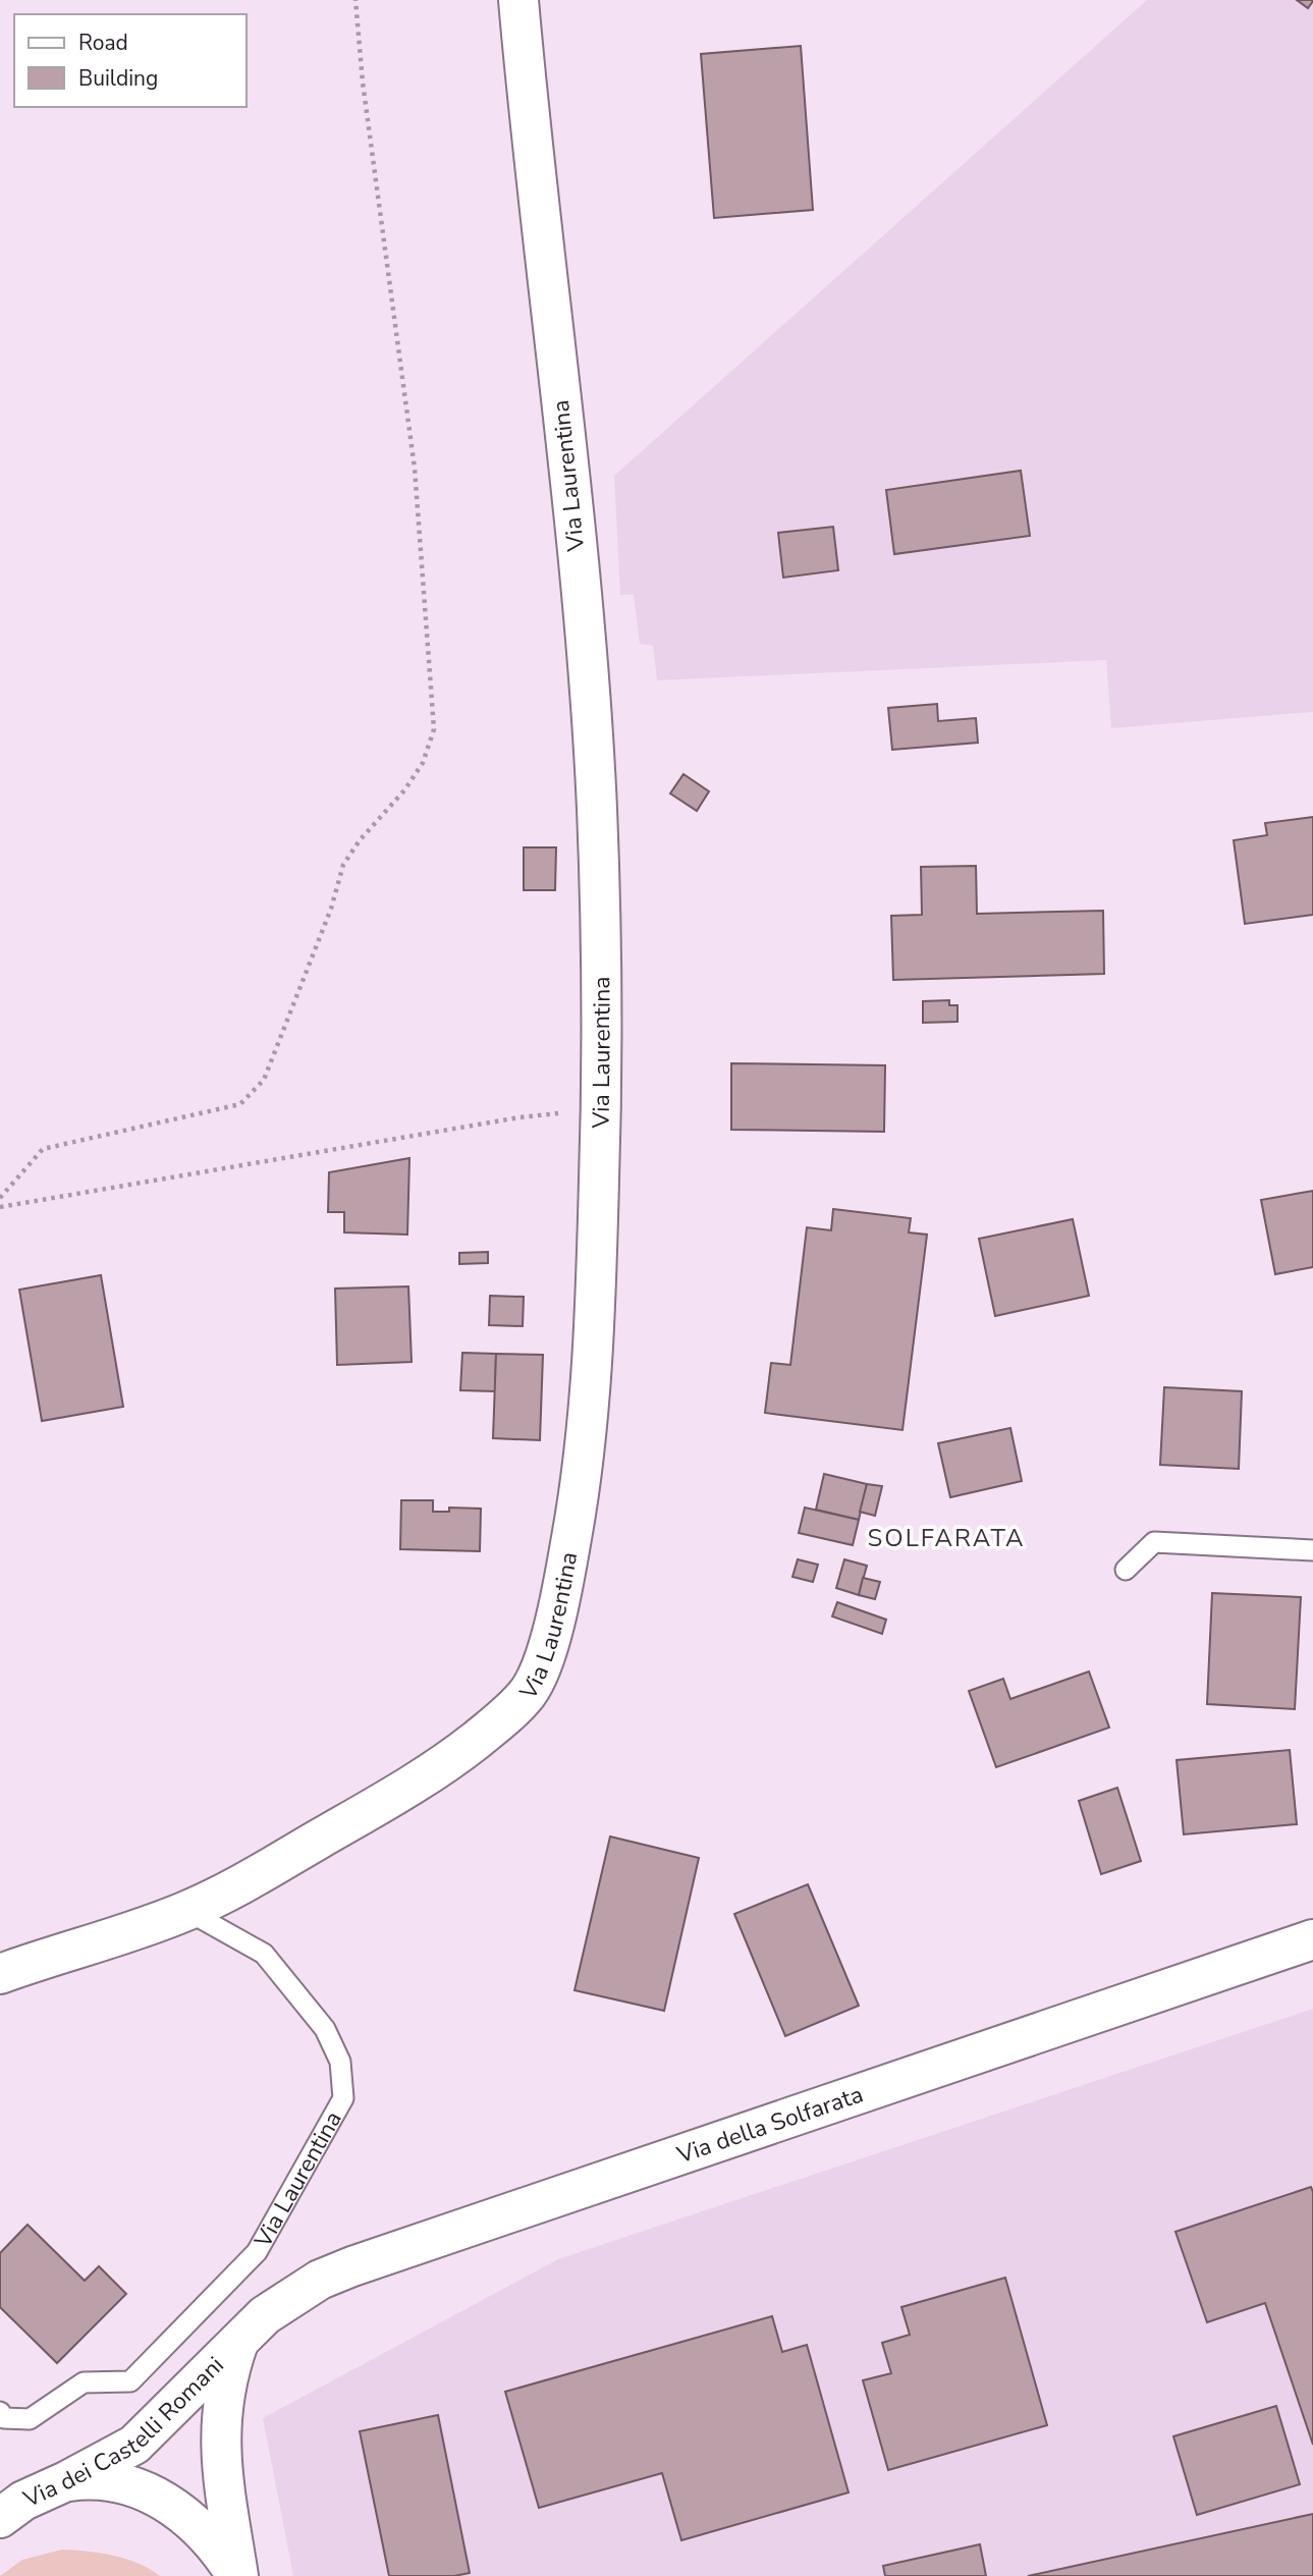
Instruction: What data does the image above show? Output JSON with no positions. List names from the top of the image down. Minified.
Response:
{"streets":{"main road":["Via Laurentina","Via della Solfarata","Via dei Castelli Romani"]},"crossings":[["Via della Solfarata","Via dei Castelli Romani"]],"districts":["SOLFARATA"],"legend":["Road","Building"]}
